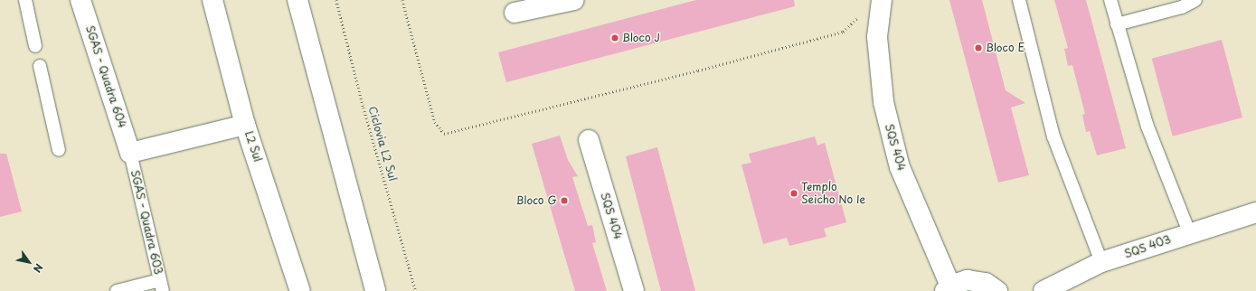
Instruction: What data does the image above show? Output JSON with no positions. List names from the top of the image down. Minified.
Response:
{"streets":{"street":["SGAS - Quadra 604","L2 Sul","SQS 404","SQS 403"],"lane":["SGAS - Quadra 603"],"path":["Ciclovia L2 Sul"]},"crossings":[["SGAS - Quadra 604","SGAS - Quadra 603"]],"places":["Bloco J","Bloco E","Templo Seicho No Ie","Bloco G"],"north":"bottom right"}
